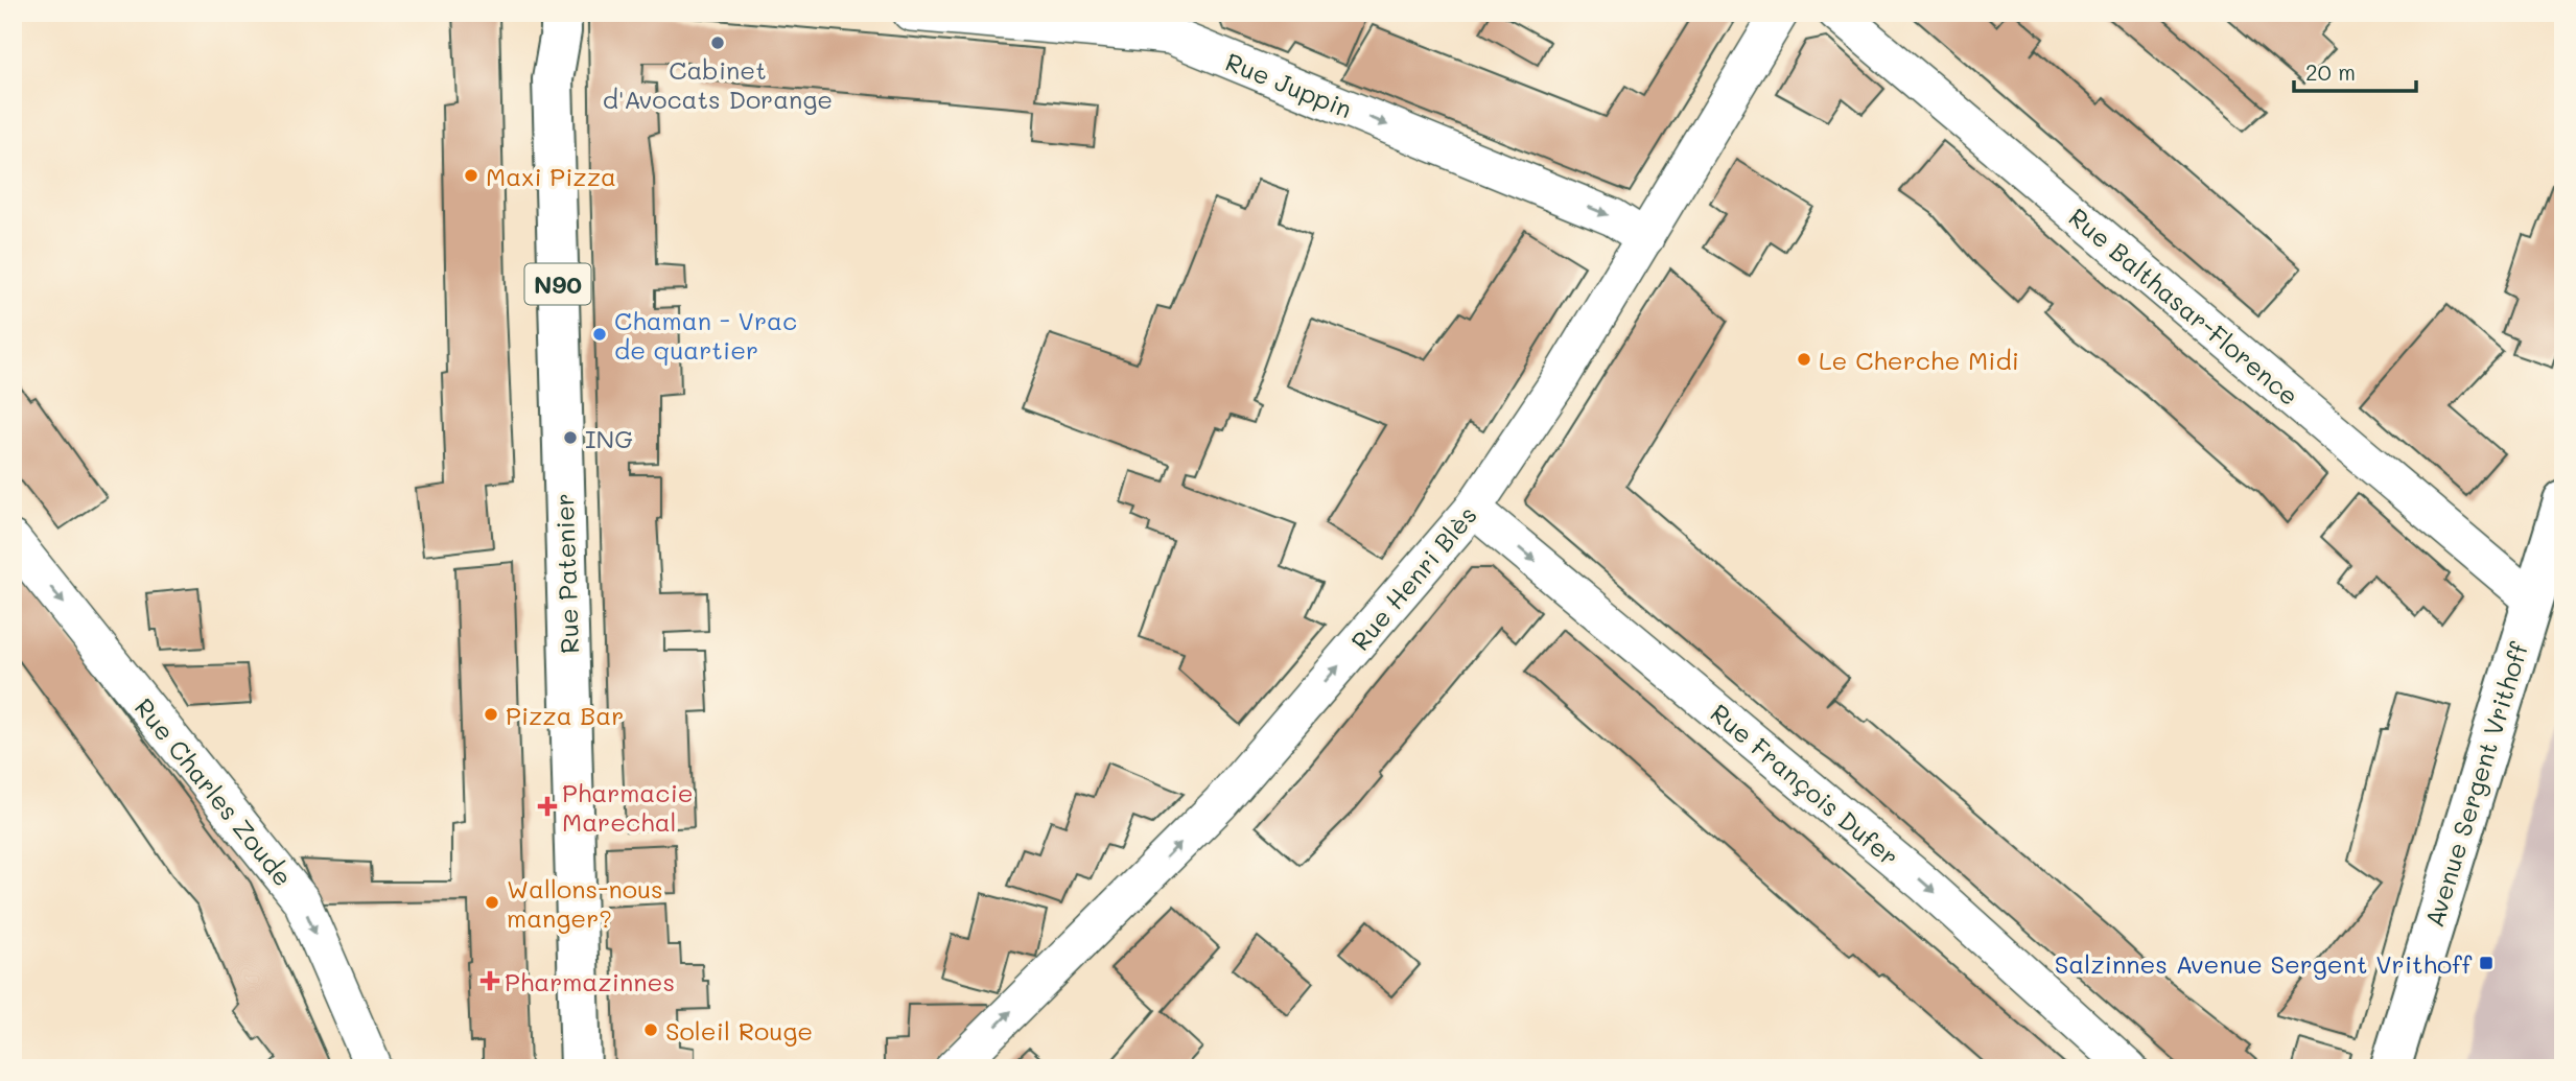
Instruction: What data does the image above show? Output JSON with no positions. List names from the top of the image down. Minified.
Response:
{"streets":{"main road":["N90","Rue Patenier","Avenue Sergent Vrithoff"],"street":["Rue Juppin","Rue Balthasar-Florence","Rue Henri Blès","Rue François Dufer","Rue Charles Zoude"]},"crossings":[["Rue Juppin","Rue Henri Blès"],["Rue Balthasar-Florence","Avenue Sergent Vrithoff"],["Rue Henri Blès","Rue François Dufer"]],"one_way":["Rue Juppin","Rue Henri Blès","Rue François Dufer","Rue Charles Zoude"],"places":{"other":["Cabinet d'Avocats Dorange","Maxi Pizza","Chaman - Vrac de quartier","Le Cherche Midi","ING","Pizza Bar","Wallons-nous manger?","Soleil Rouge"],"health":["Pharmacie Marechal","Pharmazinnes"],"transit":["Salzinnes Avenue Sergent Vrithoff"]},"scale_bar":"20 m"}
